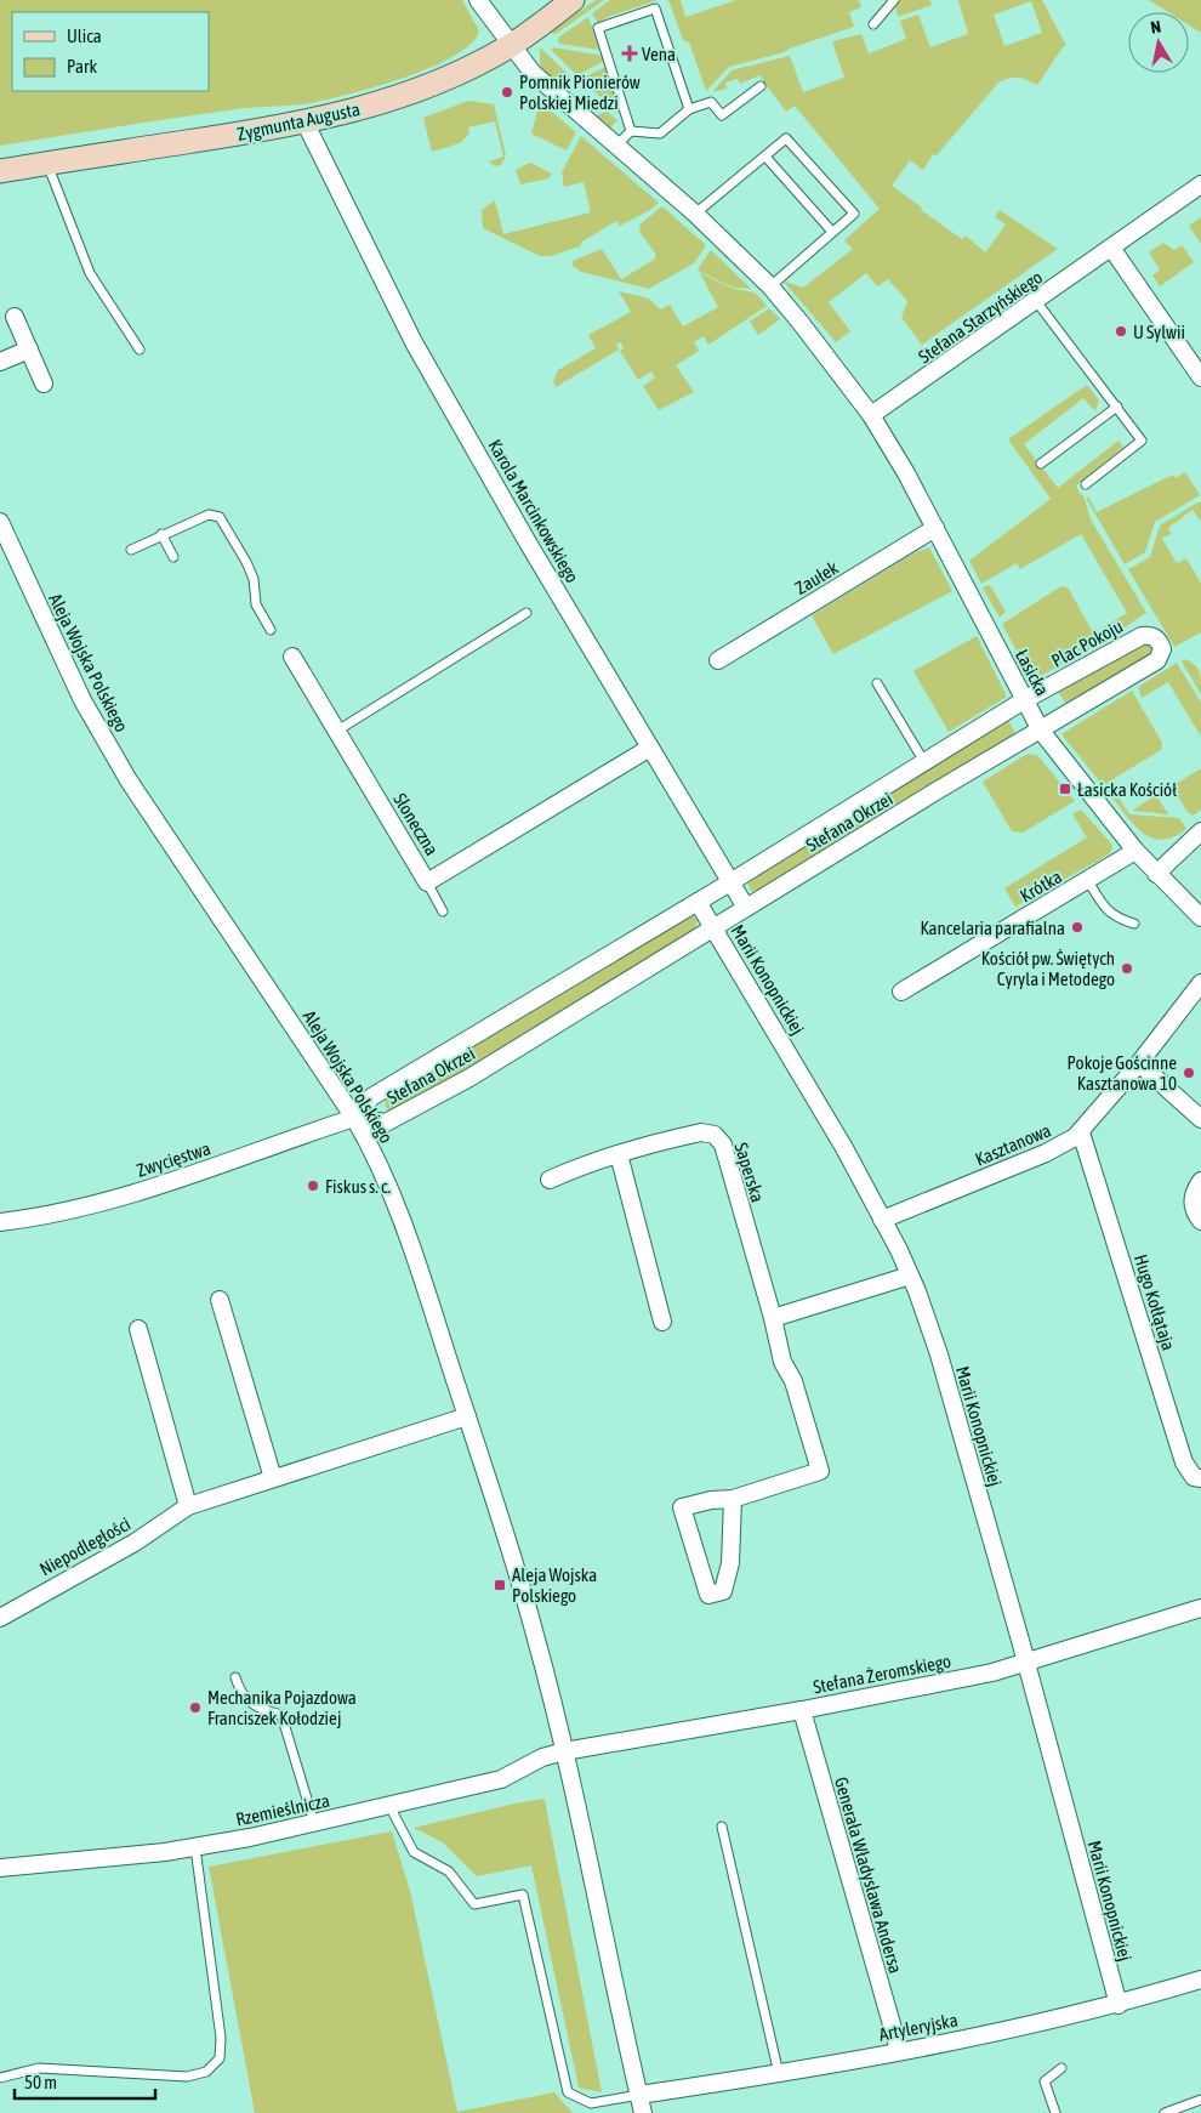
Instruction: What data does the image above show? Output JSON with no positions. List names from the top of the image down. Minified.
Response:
{"streets":{"street":["Zygmunta Augusta","Stefana Starzyńskiego","Karola Marcinkowskiego","Zaułek","Plac Pokoju","Aleja Wojska Polskiego","Łasicka","Stefana Okrzei","Słoneczna","Krótka","Marii Konopnickiej","Kasztanowa","Zwycięstwa","Saperska","Hugo Kołłątaja","Niepodległości","Stefana Żeromskiego","Rzemieślnicza","Generała Władysława Andersa","Artyleryjska"]},"crossings":[["Zygmunta Augusta","Karola Marcinkowskiego"],["Zygmunta Augusta","Łasicka"],["Stefana Starzyńskiego","Łasicka"],["Karola Marcinkowskiego","Stefana Okrzei"],["Karola Marcinkowskiego","Słoneczna"],["Zaułek","Łasicka"],["Plac Pokoju","Łasicka"],["Plac Pokoju","Stefana Okrzei"],["Aleja Wojska Polskiego","Stefana Okrzei"],["Aleja Wojska Polskiego","Zwycięstwa"],["Aleja Wojska Polskiego","Niepodległości"],["Aleja Wojska Polskiego","Stefana Żeromskiego"],["Aleja Wojska Polskiego","Rzemieślnicza"],["Aleja Wojska Polskiego","Artyleryjska"],["Łasicka","Stefana Okrzei"],["Łasicka","Krótka"],["Stefana Okrzei","Marii Konopnickiej"],["Stefana Okrzei","Zwycięstwa"],["Marii Konopnickiej","Kasztanowa"],["Marii Konopnickiej","Stefana Żeromskiego"],["Marii Konopnickiej","Artyleryjska"],["Kasztanowa","Hugo Kołłątaja"],["Stefana Żeromskiego","Rzemieślnicza"],["Stefana Żeromskiego","Generała Władysława Andersa"],["Generała Władysława Andersa","Artyleryjska"]],"places":{"health":["Vena"],"other":["Pomnik Pionierów Polskiej Miedzi","U Sylwii","Kancelaria parafialna","Kościół pw. Świętych Cyryla i Metodego","Pokoje Gościnne Kasztanowa 10","Fiskus s. c.","Mechanika Pojazdowa Franciszek Kołodziej"],"transit":["Łasicka Kościół","Aleja Wojska Polskiego"]},"legend":["Ulica","Park"],"scale_bar":"50 m","north":"top"}
